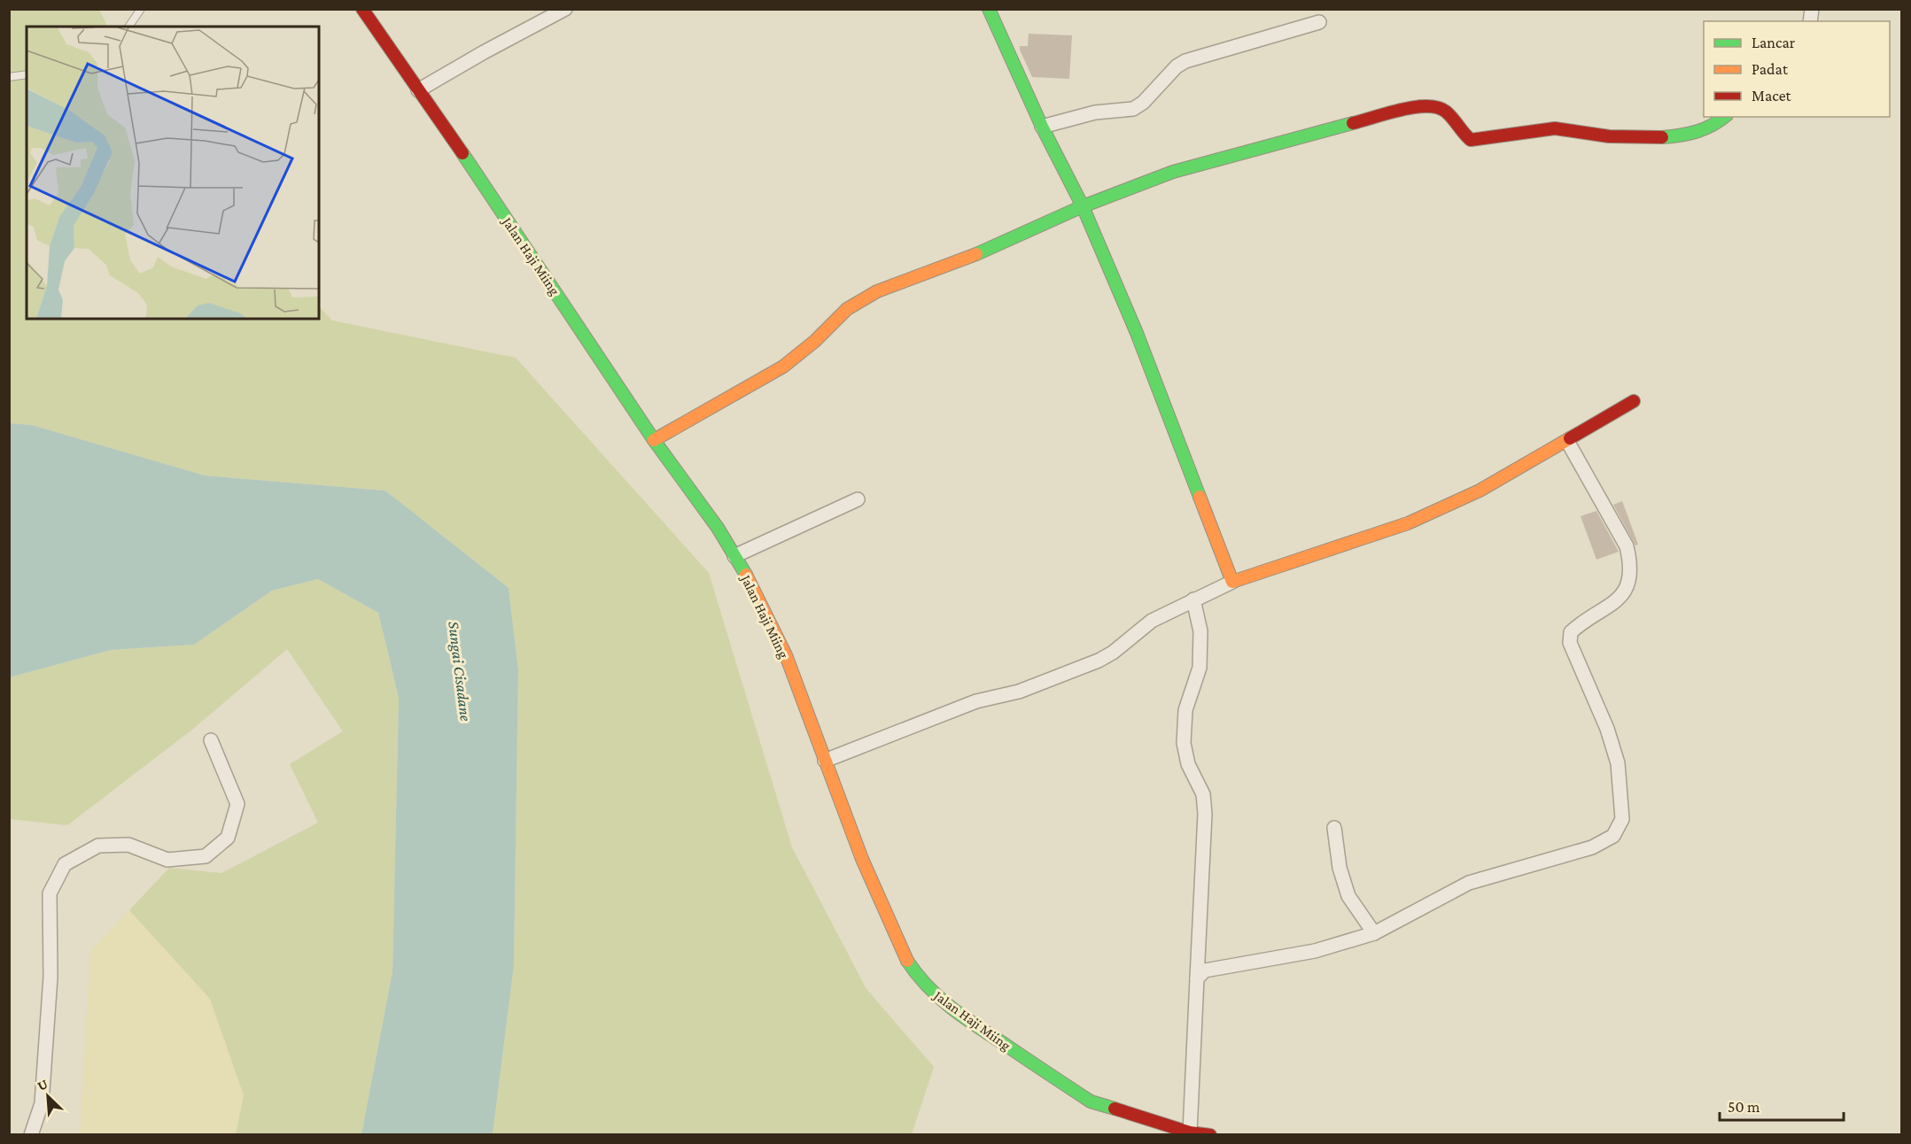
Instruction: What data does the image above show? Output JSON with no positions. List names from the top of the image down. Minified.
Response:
{"streets":{"street":["Jalan Haji Miing"]},"water":["Sungai Cisadane"],"legend":["Lancar","Padat","Macet"],"scale_bar":"50 m","north":"top left"}
